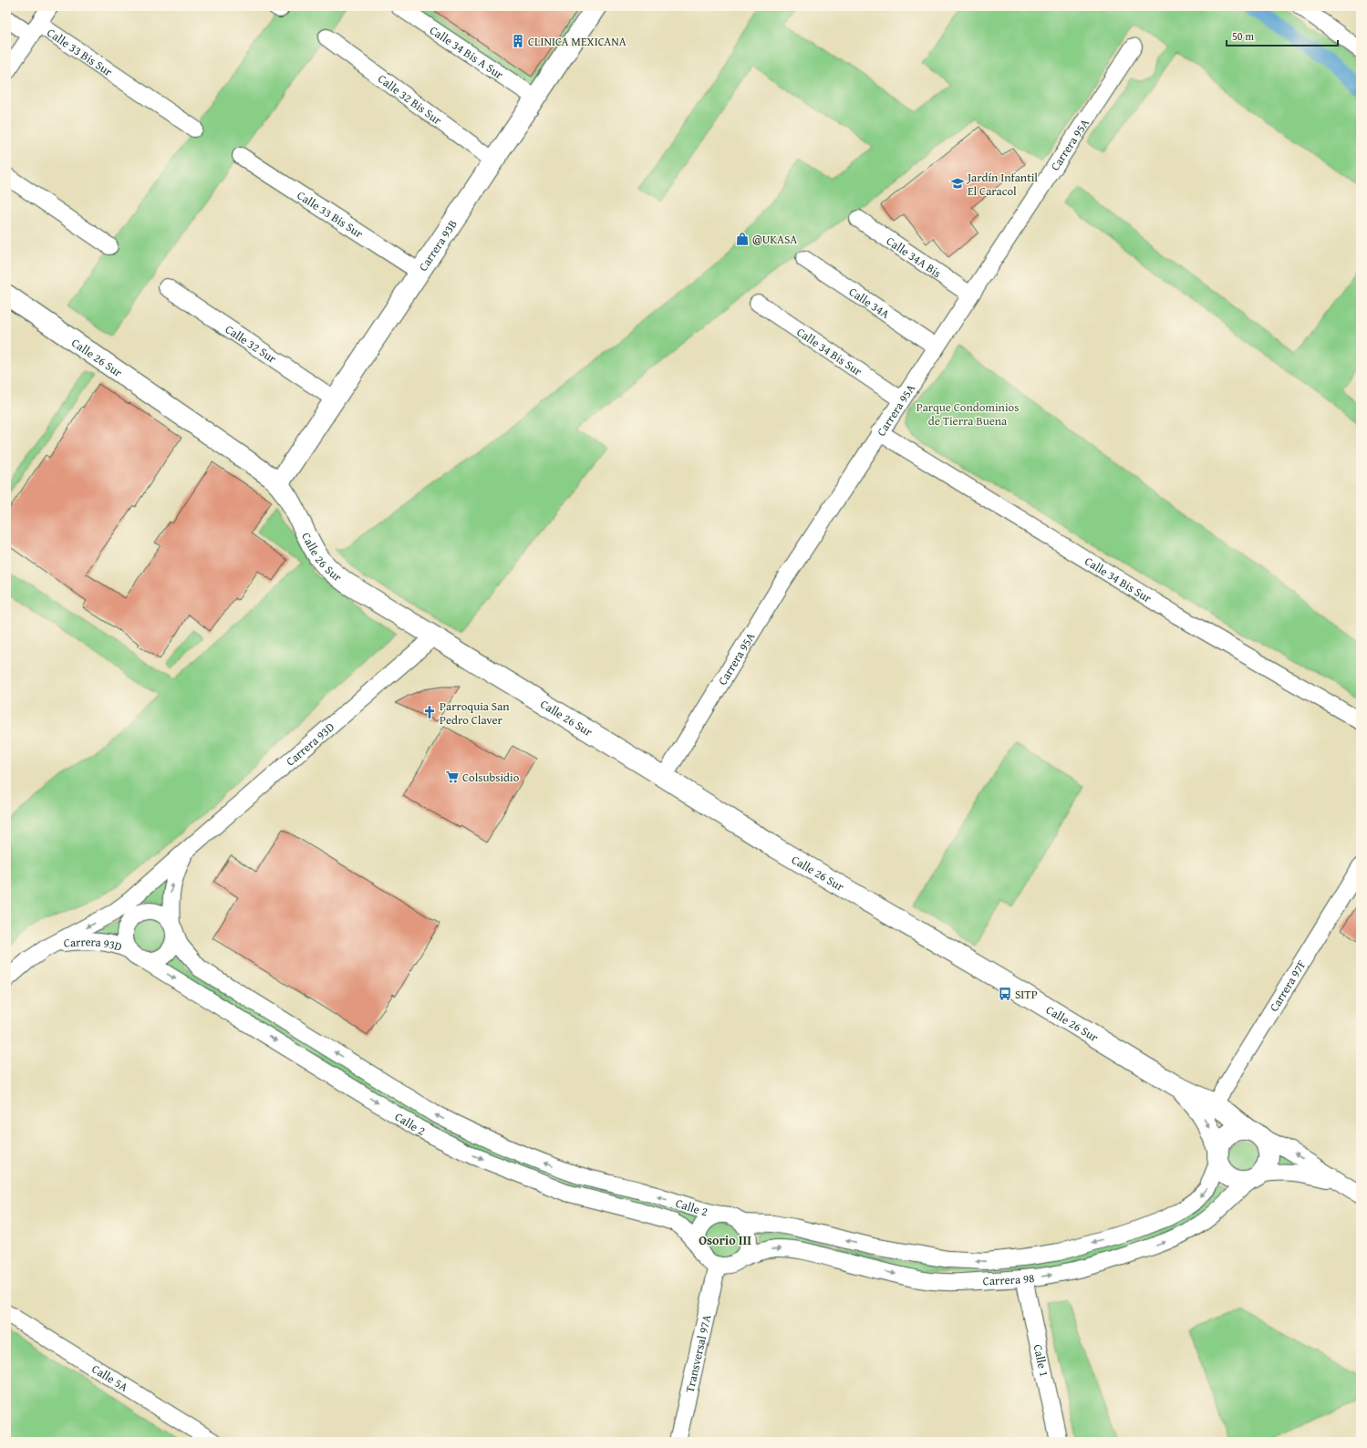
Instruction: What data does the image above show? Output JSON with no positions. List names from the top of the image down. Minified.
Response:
{"streets":{"street":["Calle 33 Bis Sur","Calle 34 Bis A Sur","Calle 32 Bis Sur","Carrera 95A","Carrera 93B","Calle 34A Bis","Calle 34A","Calle 32 Sur","Calle 34 Bis Sur","Calle 26 Sur","Carrera 93D","Carrera 97F","Calle 2","Carrera 98","Transversal 97A","Calle 1","Calle 5A"]},"crossings":[["Calle 33 Bis Sur","Carrera 93B"],["Calle 34 Bis A Sur","Carrera 93B"],["Calle 32 Bis Sur","Carrera 93B"],["Carrera 95A","Calle 34A Bis"],["Carrera 95A","Calle 34A"],["Carrera 95A","Calle 34 Bis Sur"],["Carrera 95A","Calle 26 Sur"],["Carrera 93B","Calle 32 Sur"],["Carrera 93B","Calle 26 Sur"],["Calle 26 Sur","Carrera 93D"],["Calle 26 Sur","Carrera 97F"],["Calle 26 Sur","Carrera 98"],["Carrera 93D","Calle 2"],["Calle 2","Carrera 98"],["Calle 2","Transversal 97A"],["Carrera 98","Transversal 97A"],["Carrera 98","Calle 1"]],"districts":["Osorio III"],"parks":["Parque Condominios de Tierra Buena"],"places":{"building":["CLINICA MEXICANA"],"school or university":["Jardín Infantil El Caracol"],"shop":["@UKASA"],"church":["Parroquia San Pedro Claver"],"supermarket":["Colsubsidio"],"bus stop":["SITP"]},"scale_bar":"50 m"}
